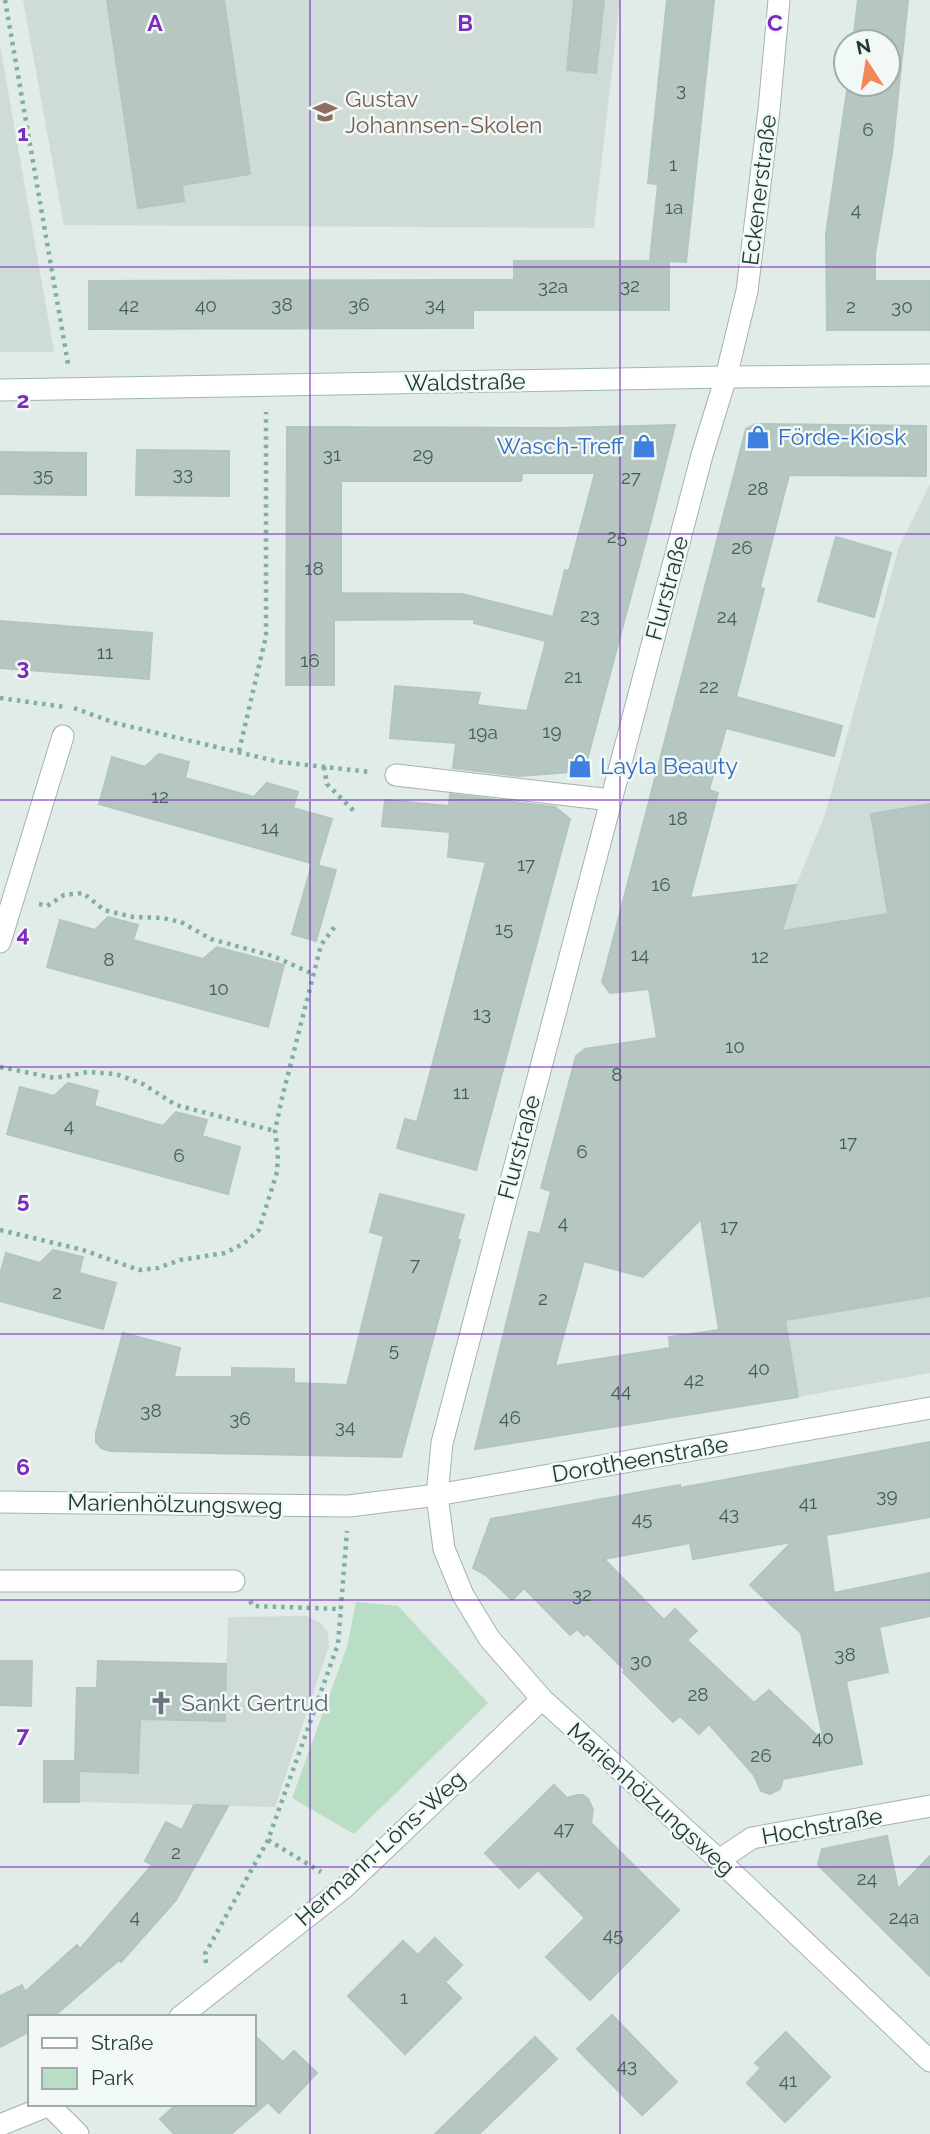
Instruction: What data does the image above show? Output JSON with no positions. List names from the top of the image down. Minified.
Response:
{"streets":{"street":["Eckenerstraße","Waldstraße","Flurstraße","Dorotheenstraße","Marienhölzungsweg","Hochstraße","Hermann-Löns-Weg"]},"crossings":[["Eckenerstraße","Waldstraße"],["Eckenerstraße","Flurstraße"],["Waldstraße","Flurstraße"],["Flurstraße","Dorotheenstraße"],["Flurstraße","Marienhölzungsweg"],["Dorotheenstraße","Marienhölzungsweg"],["Marienhölzungsweg","Hochstraße"],["Marienhölzungsweg","Hermann-Löns-Weg"]],"places":{"school or university":["Gustav Johannsen-Skolen"],"shop":["Förde-Kiosk","Wasch-Treff","Layla Beauty"],"church":["Sankt Gertrud"]},"house_numbers":["3","6","1","1a","4","32","32a","38","36","34","42","40","2","30","31","29","33","35","27","28","25","26","18","23","24","11","16","21","22","19","19a","12","18","14","17","16","15","14","12","8","10","13","10","8","11","4","17","6","6","4","17","7","2","2","5","40","42","44","38","46","36","34","39","41","43","45","32","38","30","28","40","26","47","2","24","4","24a","45","1","43","41"],"legend":["Straße","Park"],"north":"top","grid":{"columns":["A","B","C"],"rows":["1","2","3","4","5","6","7"]}}
